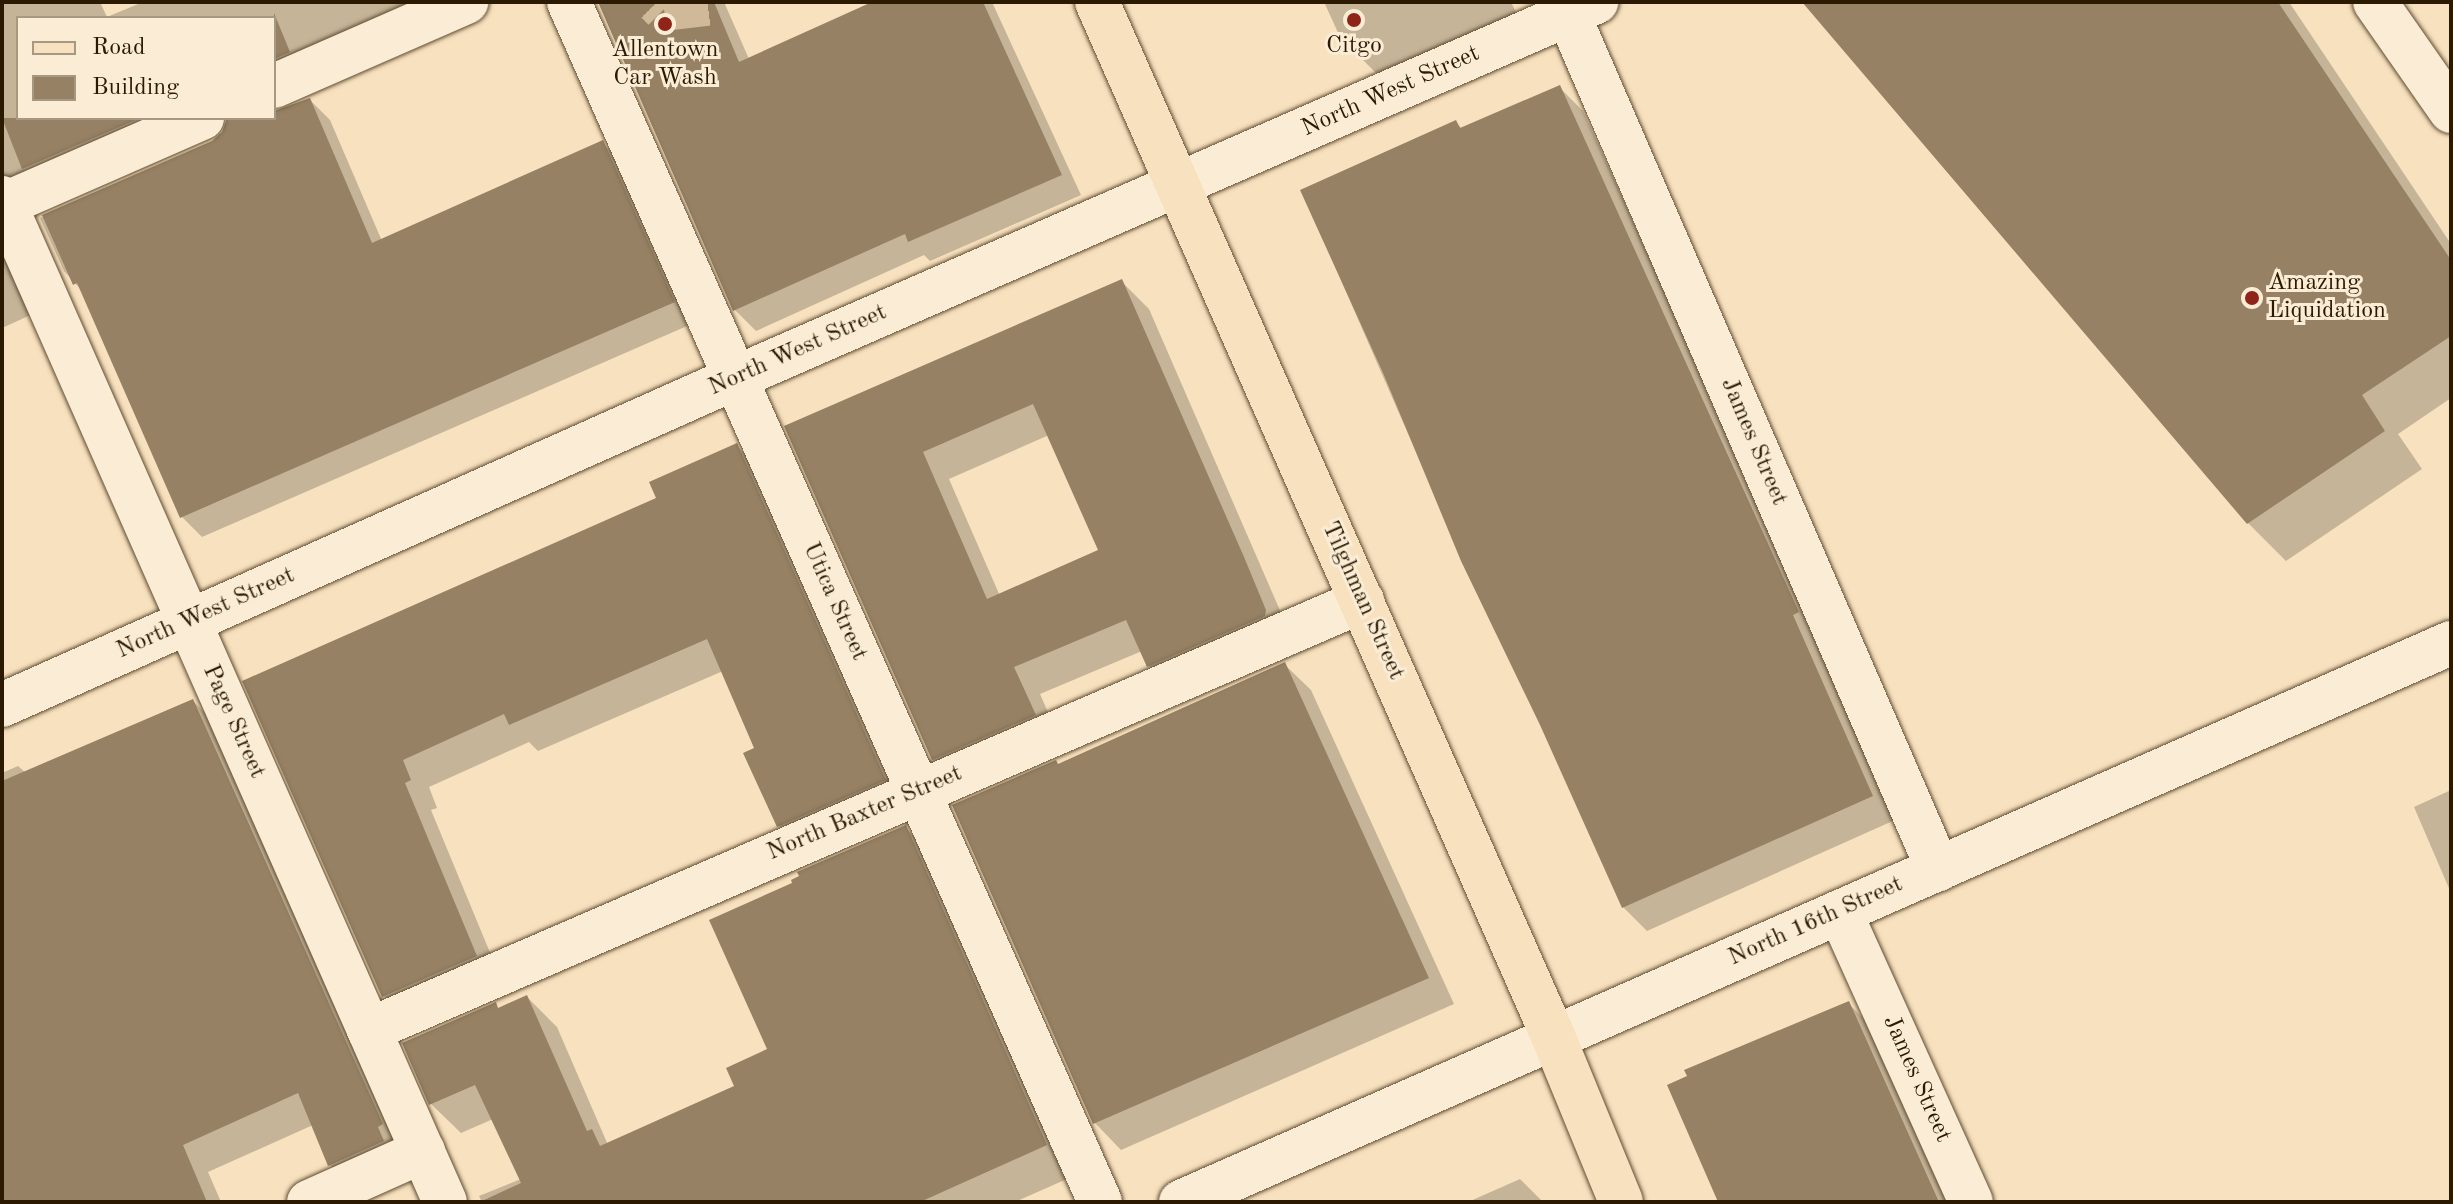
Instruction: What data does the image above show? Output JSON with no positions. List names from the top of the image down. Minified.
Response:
{"streets":{"main road":["Tilghman Street"],"street":["North West Street","James Street","Utica Street","Page Street","North Baxter Street","North 16th Street"]},"crossings":[["North West Street","James Street"],["North West Street","Tilghman Street"],["North West Street","Utica Street"],["North West Street","Page Street"],["James Street","North 16th Street"],["Tilghman Street","North Baxter Street"],["Tilghman Street","North 16th Street"],["Utica Street","North Baxter Street"],["Page Street","North Baxter Street"]],"places":["Citgo","Allentown Car Wash","Amazing Liquidation"],"legend":["Road","Building"]}
